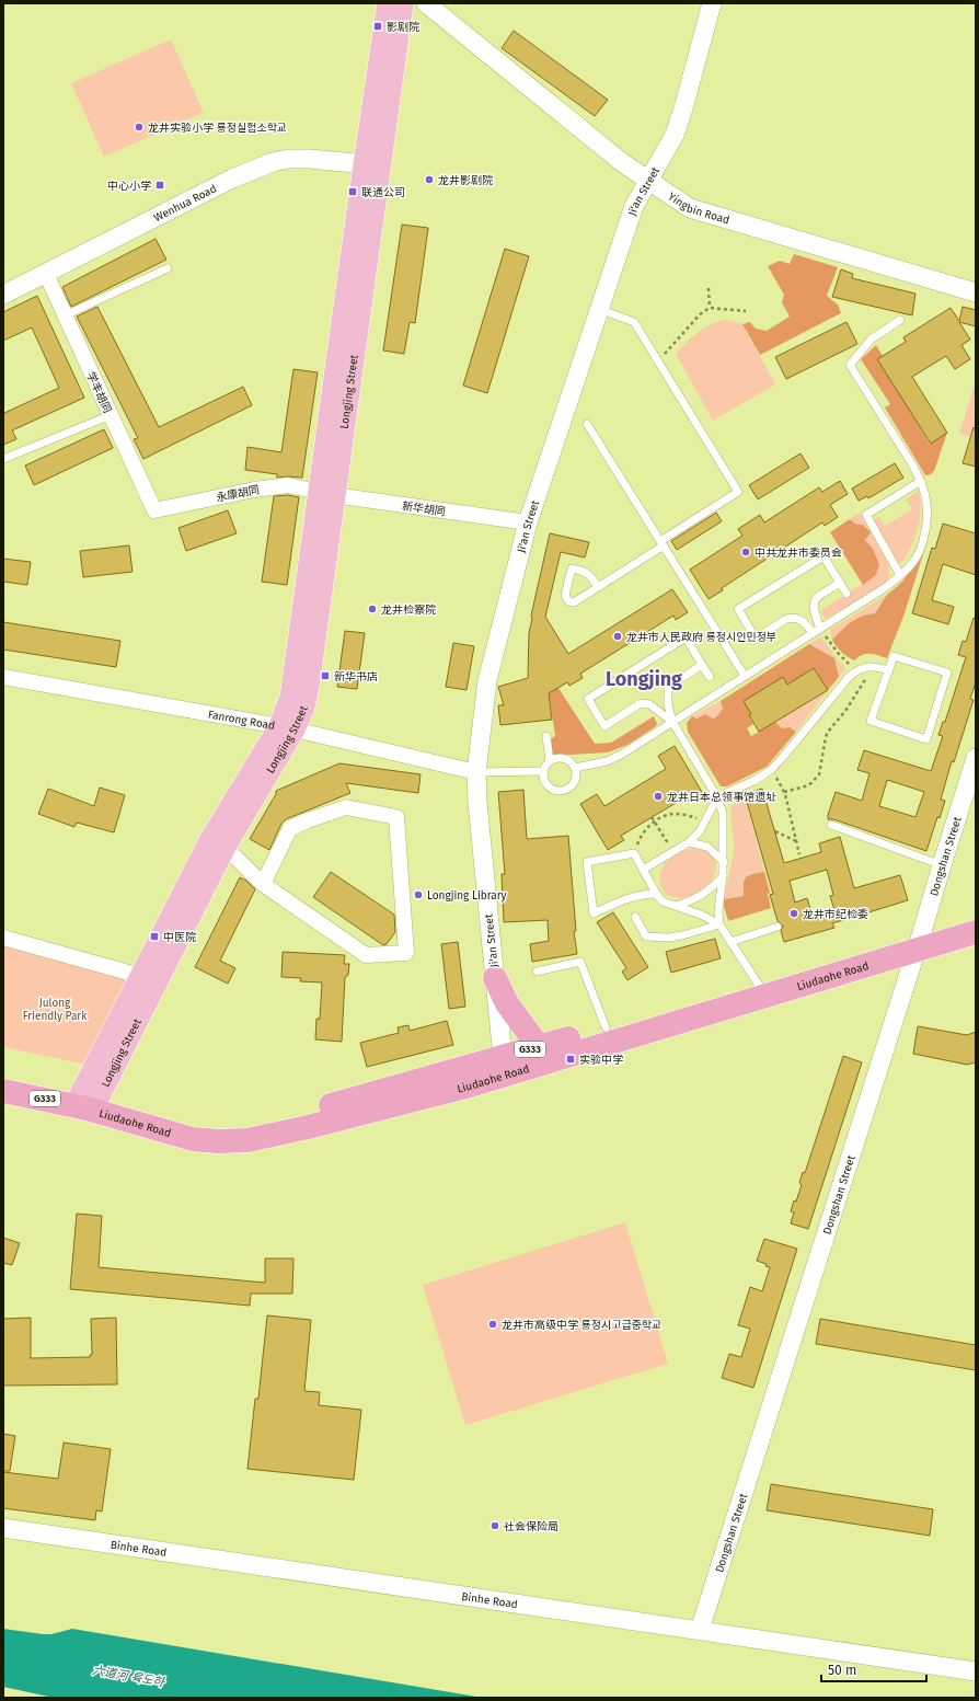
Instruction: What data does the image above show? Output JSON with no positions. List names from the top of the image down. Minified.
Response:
{"streets":{"highway":["Liudaohe Road","G333"],"main road":["Longjing Street"],"street":["Ji'an Street","Wenhua Road","Yingbin Road","学丰胡同","永康胡同","新华胡同","Fanrong Road","Dongshan Street","Binhe Road"]},"crossings":[["Ji'an Street","Yingbin Road"],["Ji'an Street","新华胡同"],["Ji'an Street","Fanrong Road"],["Ji'an Street","Liudaohe Road"],["Wenhua Road","Longjing Street"],["Wenhua Road","学丰胡同"],["Longjing Street","永康胡同"],["Longjing Street","新华胡同"],["Longjing Street","Fanrong Road"],["Longjing Street","Liudaohe Road"],["学丰胡同","永康胡同"],["永康胡同","新华胡同"],["Dongshan Street","Liudaohe Road"],["Dongshan Street","Binhe Road"]],"districts":["Longjing"],"water":["六道河 륙도하"],"parks":["Julong Friendly Park"],"places":{"transit":["影剧院","中心小学","联通公司","新华书店","中医院","实验中学"],"other":["龙井实验小学 룡정실험소학교","龙井影剧院","中共龙井市委员会","龙井检察院","龙井市人民政府 룡정시인민정부","龙井日本总领事馆遗址","Longjing Library","龙井市纪检委","龙井市高级中学 룡정시고급중학교","社会保险局"]},"scale_bar":"50 m"}
